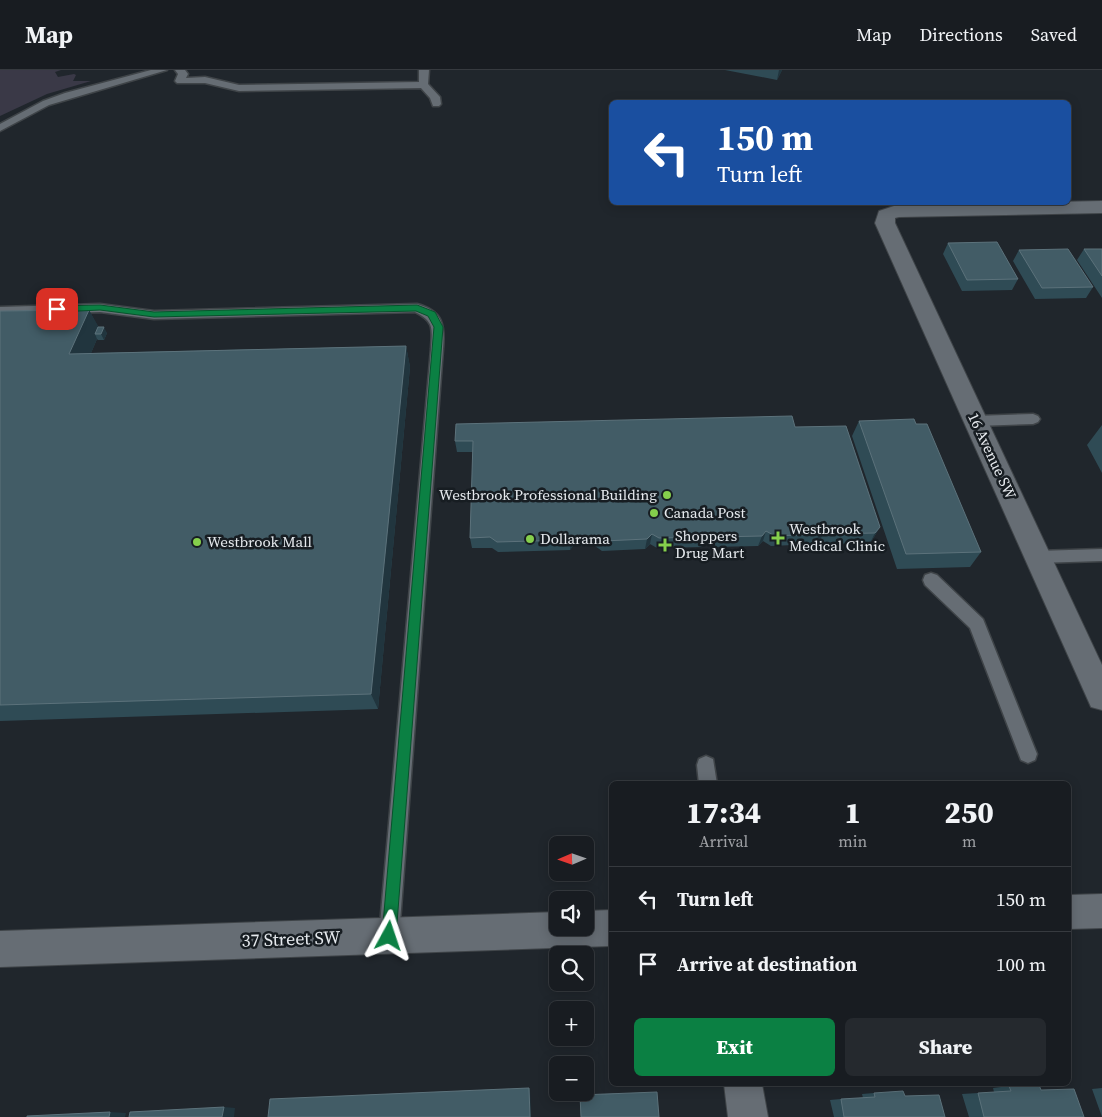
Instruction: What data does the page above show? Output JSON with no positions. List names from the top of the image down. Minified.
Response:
{"streets":{"street":["16 Avenue SW","37 Street SW"]},"places":{"other":["Westbrook Professional Building","Canada Post","Dollarama","Westbrook Mall"],"health":["Westbrook Medical Clinic","Shoppers Drug Mart"]},"north":"left","page":{"header":"Map","nav":["Map","Directions","Saved"],"turn":["150 m","Turn left"],"eta":["17:34","Arrival","1","min","250","m"],"map_buttons":["+","−"],"list":[{"name":"Turn left","value":"150 m"},{"name":"Arrive at destination","value":"100 m"}],"buttons":["Exit","Share"]}}
